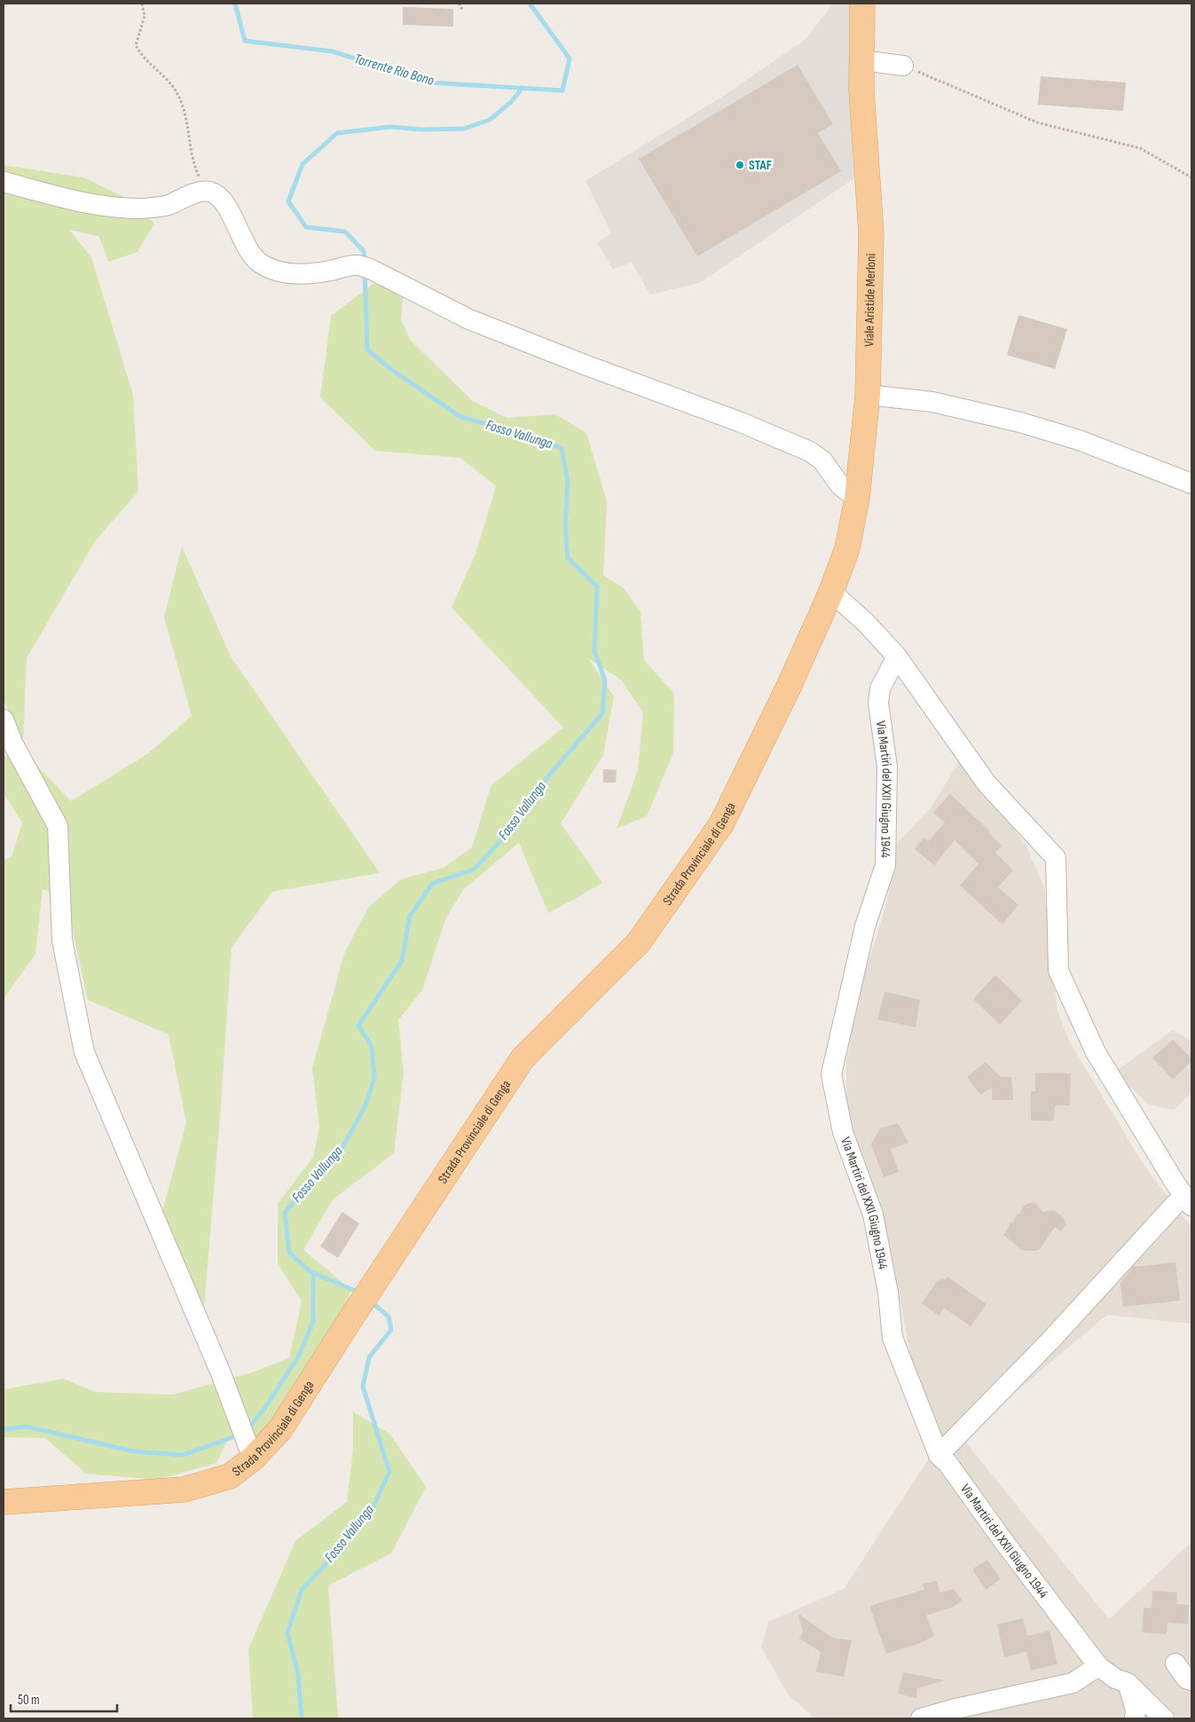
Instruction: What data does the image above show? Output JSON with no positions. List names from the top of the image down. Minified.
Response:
{"streets":{"main road":["Viale Aristide Merloni","Strada Provinciale di Genga"],"street":["Via Martiri del XXII Giugno 1944"]},"crossings":[["Viale Aristide Merloni","Strada Provinciale di Genga"]],"water":["Torrente Rio Bono","Fosso Vallunga"],"places":["STAF"],"scale_bar":"50 m"}
